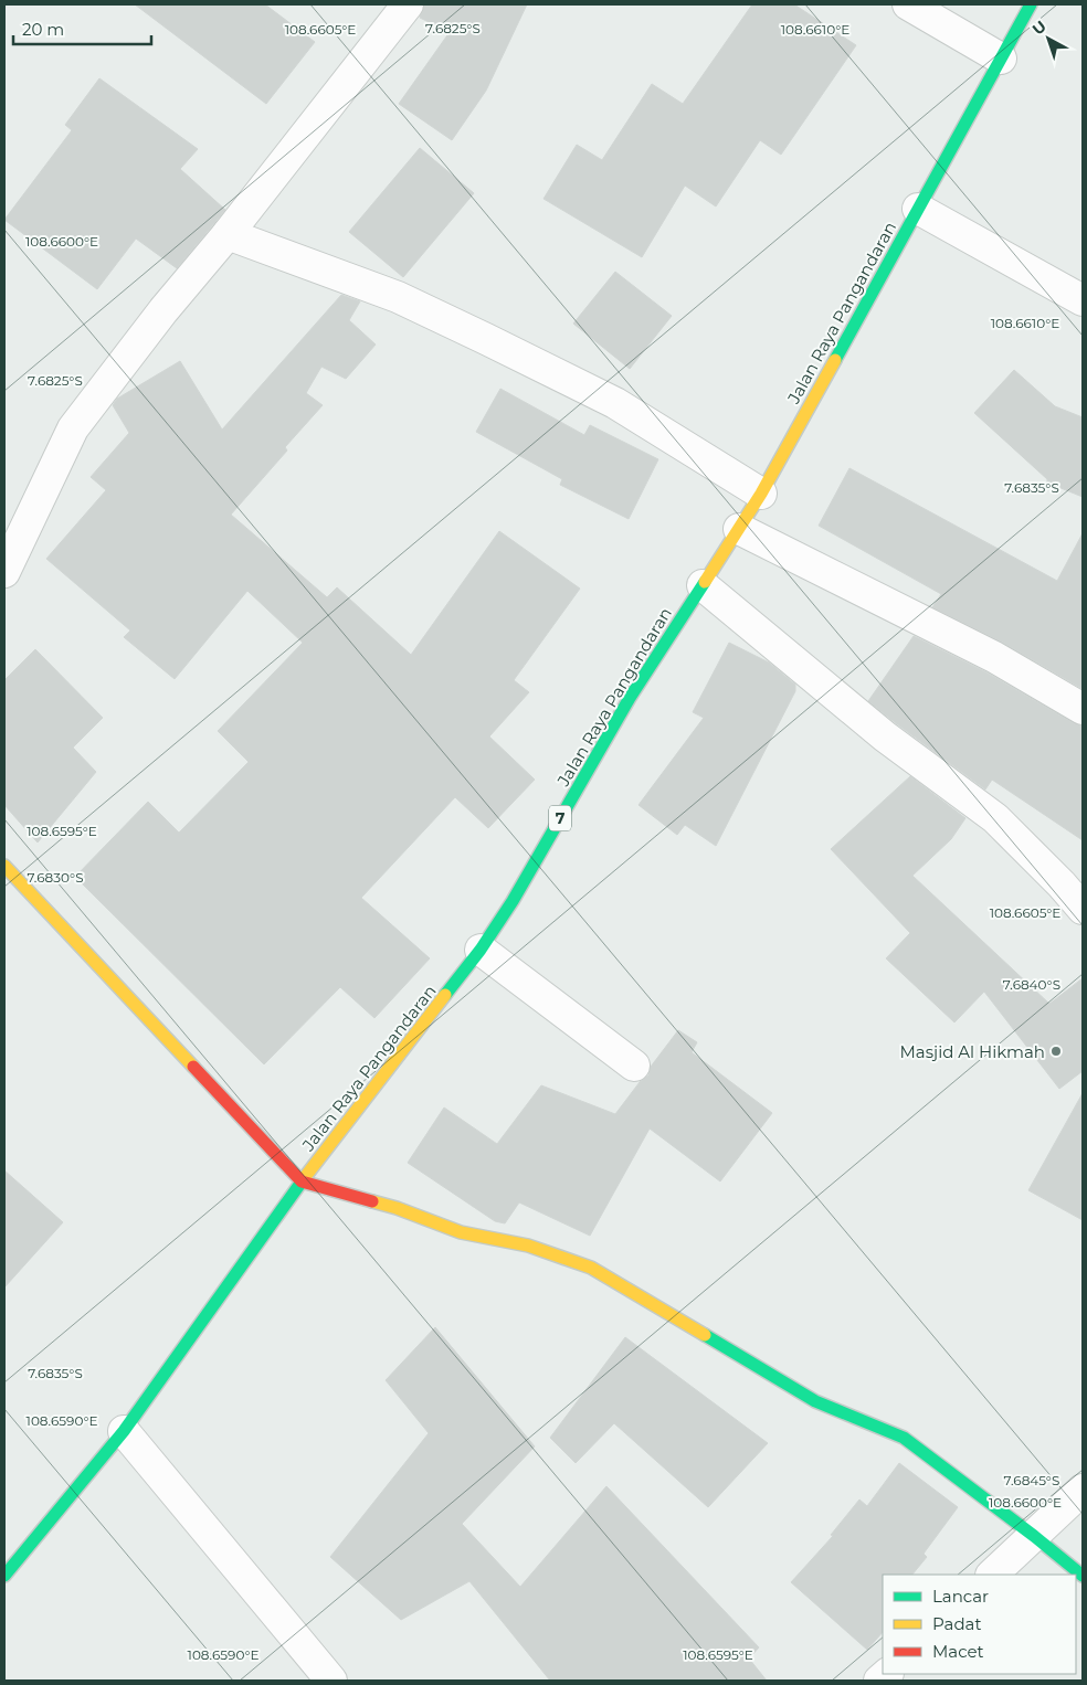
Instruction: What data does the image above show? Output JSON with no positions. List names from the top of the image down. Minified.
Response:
{"streets":{"main road":["Jalan Raya Pangandaran","7"]},"places":["Masjid Al Hikmah"],"legend":["Lancar","Padat","Macet"],"scale_bar":"20 m","north":"top left","coordinates":["7.6825°S","108.6605°E","108.6610°E","108.6600°E","7.6835°S","108.6595°E","7.6830°S","7.6840°S","108.6590°E","7.6845°S"]}
